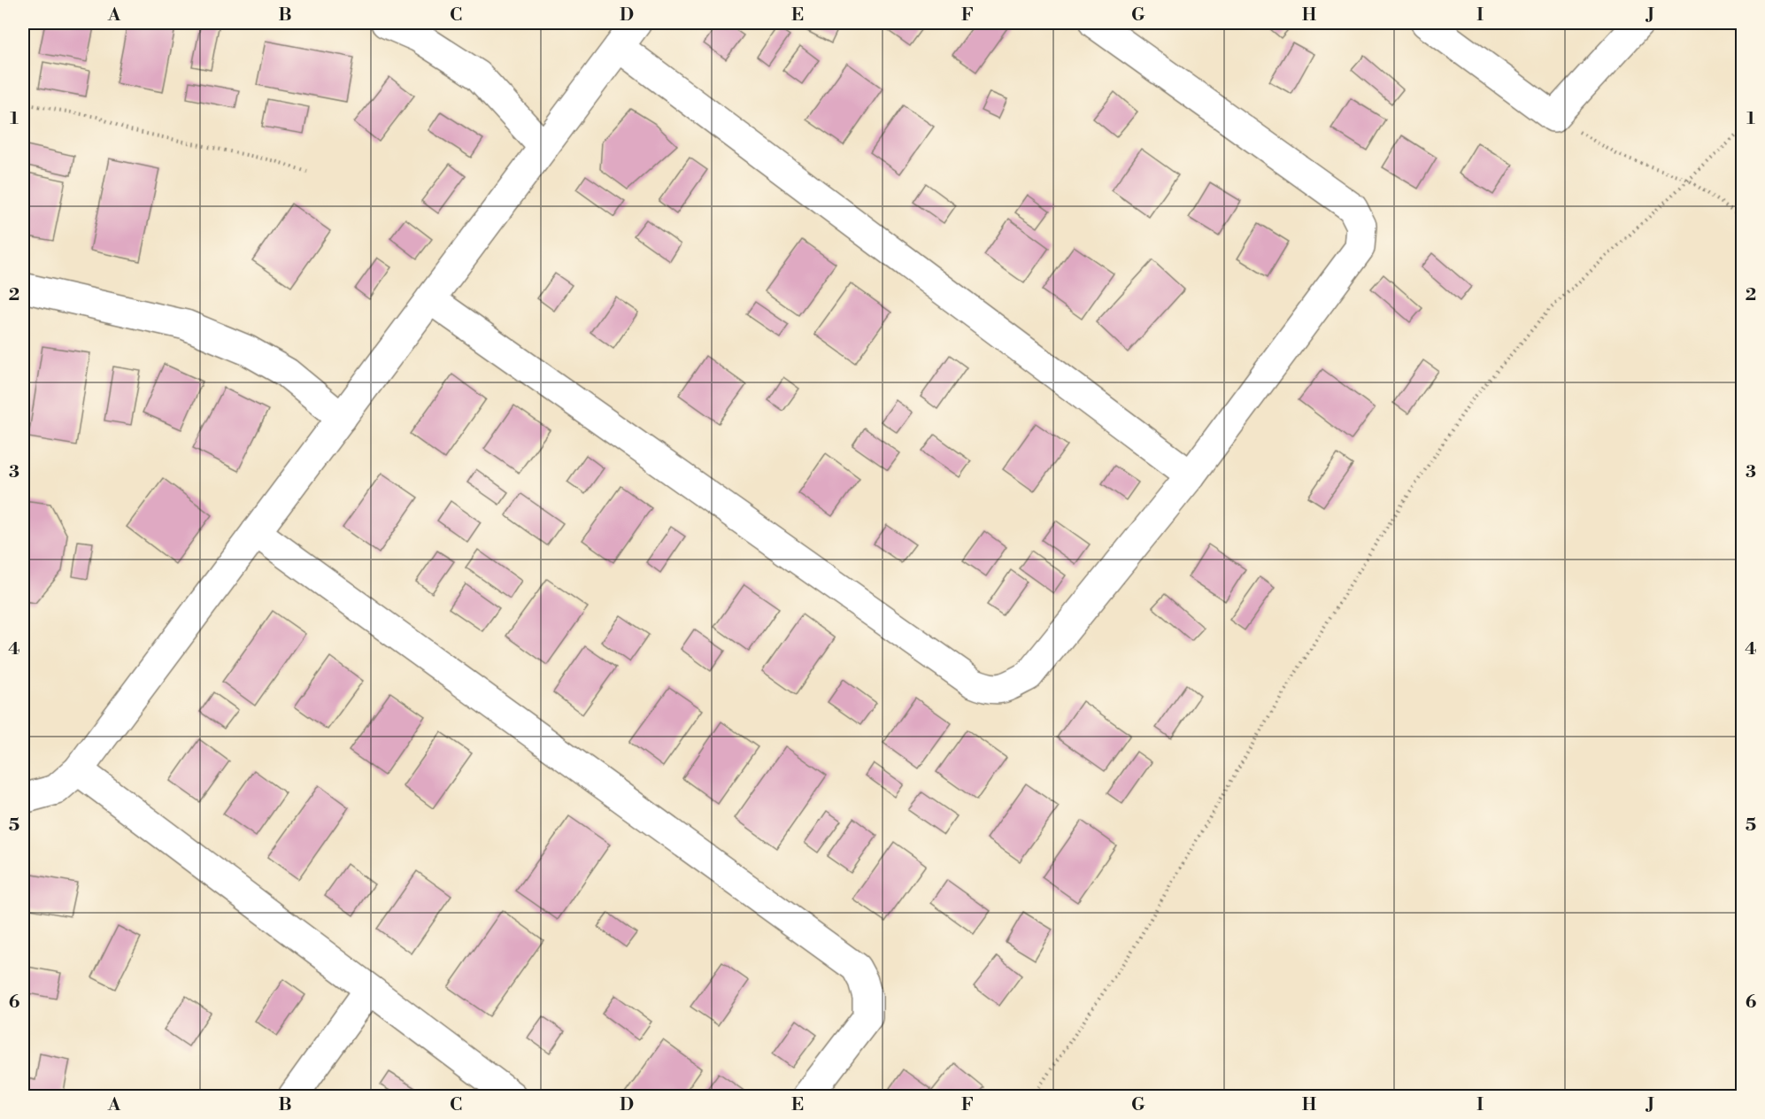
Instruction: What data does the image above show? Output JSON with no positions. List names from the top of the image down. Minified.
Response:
{"grid":{"columns":["A","B","C","D","E","F","G","H","I","J"],"rows":["1","2","3","4","5","6"]}}
